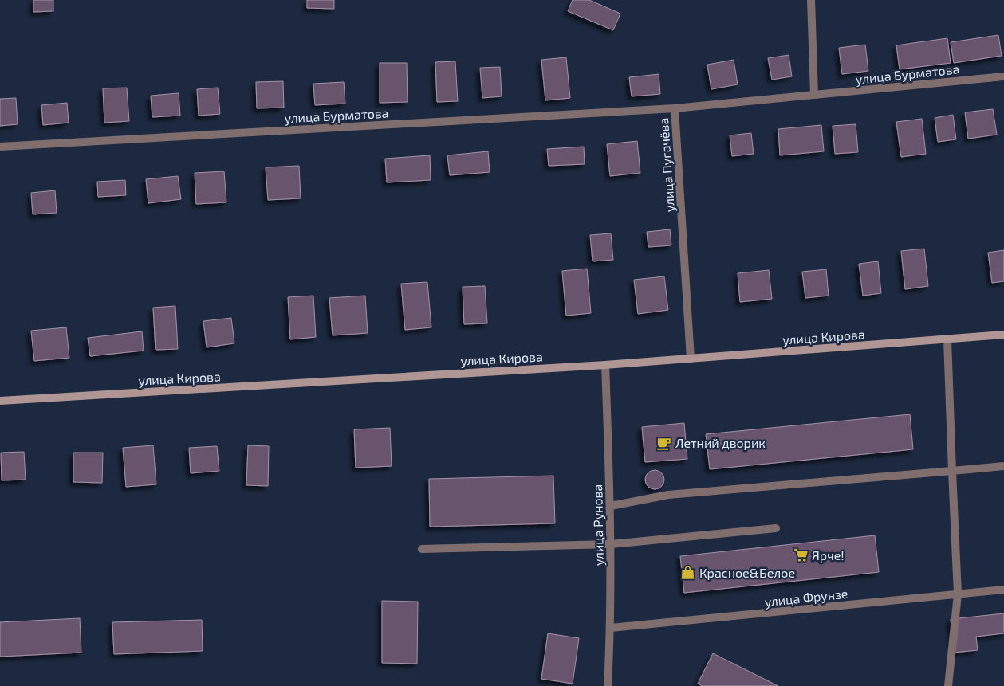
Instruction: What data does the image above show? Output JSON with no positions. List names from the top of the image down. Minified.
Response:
{"streets":{"main road":["улица Кирова"],"street":["улица Бурматова","улица Пугачёва","улица Рунова","улица Фрунзе"]},"crossings":[["улица Бурматова","улица Пугачёва"],["улица Пугачёва","улица Кирова"],["улица Кирова","улица Рунова"],["улица Рунова","улица Фрунзе"]],"places":{"cafe":["Летний дворик"],"supermarket":["Ярче!"],"shop":["Красное&Белое"]}}
